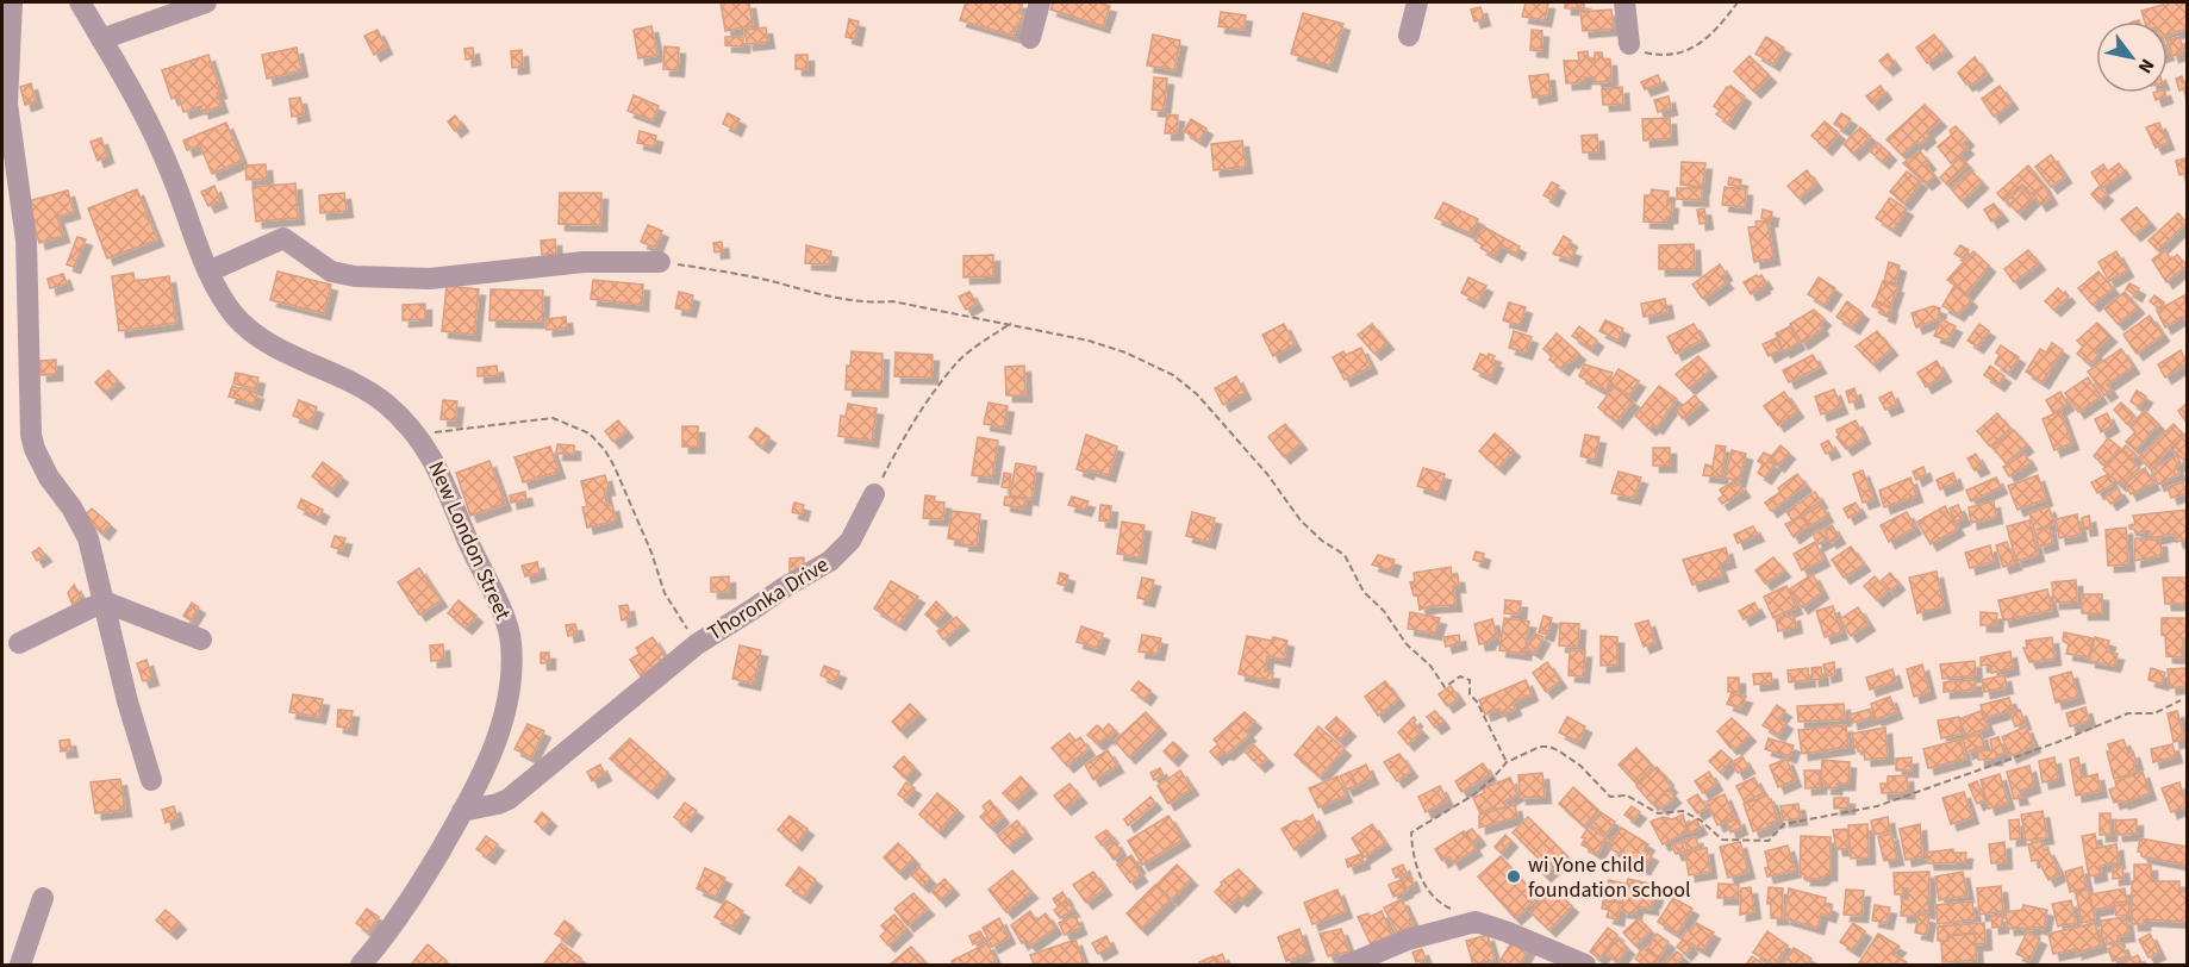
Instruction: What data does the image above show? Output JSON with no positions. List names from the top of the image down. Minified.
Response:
{"streets":{"street":["New London Street","Thoronka Drive"]},"crossings":[["New London Street","Thoronka Drive"]],"places":["wi Yone child foundation school"],"north":"bottom right"}
